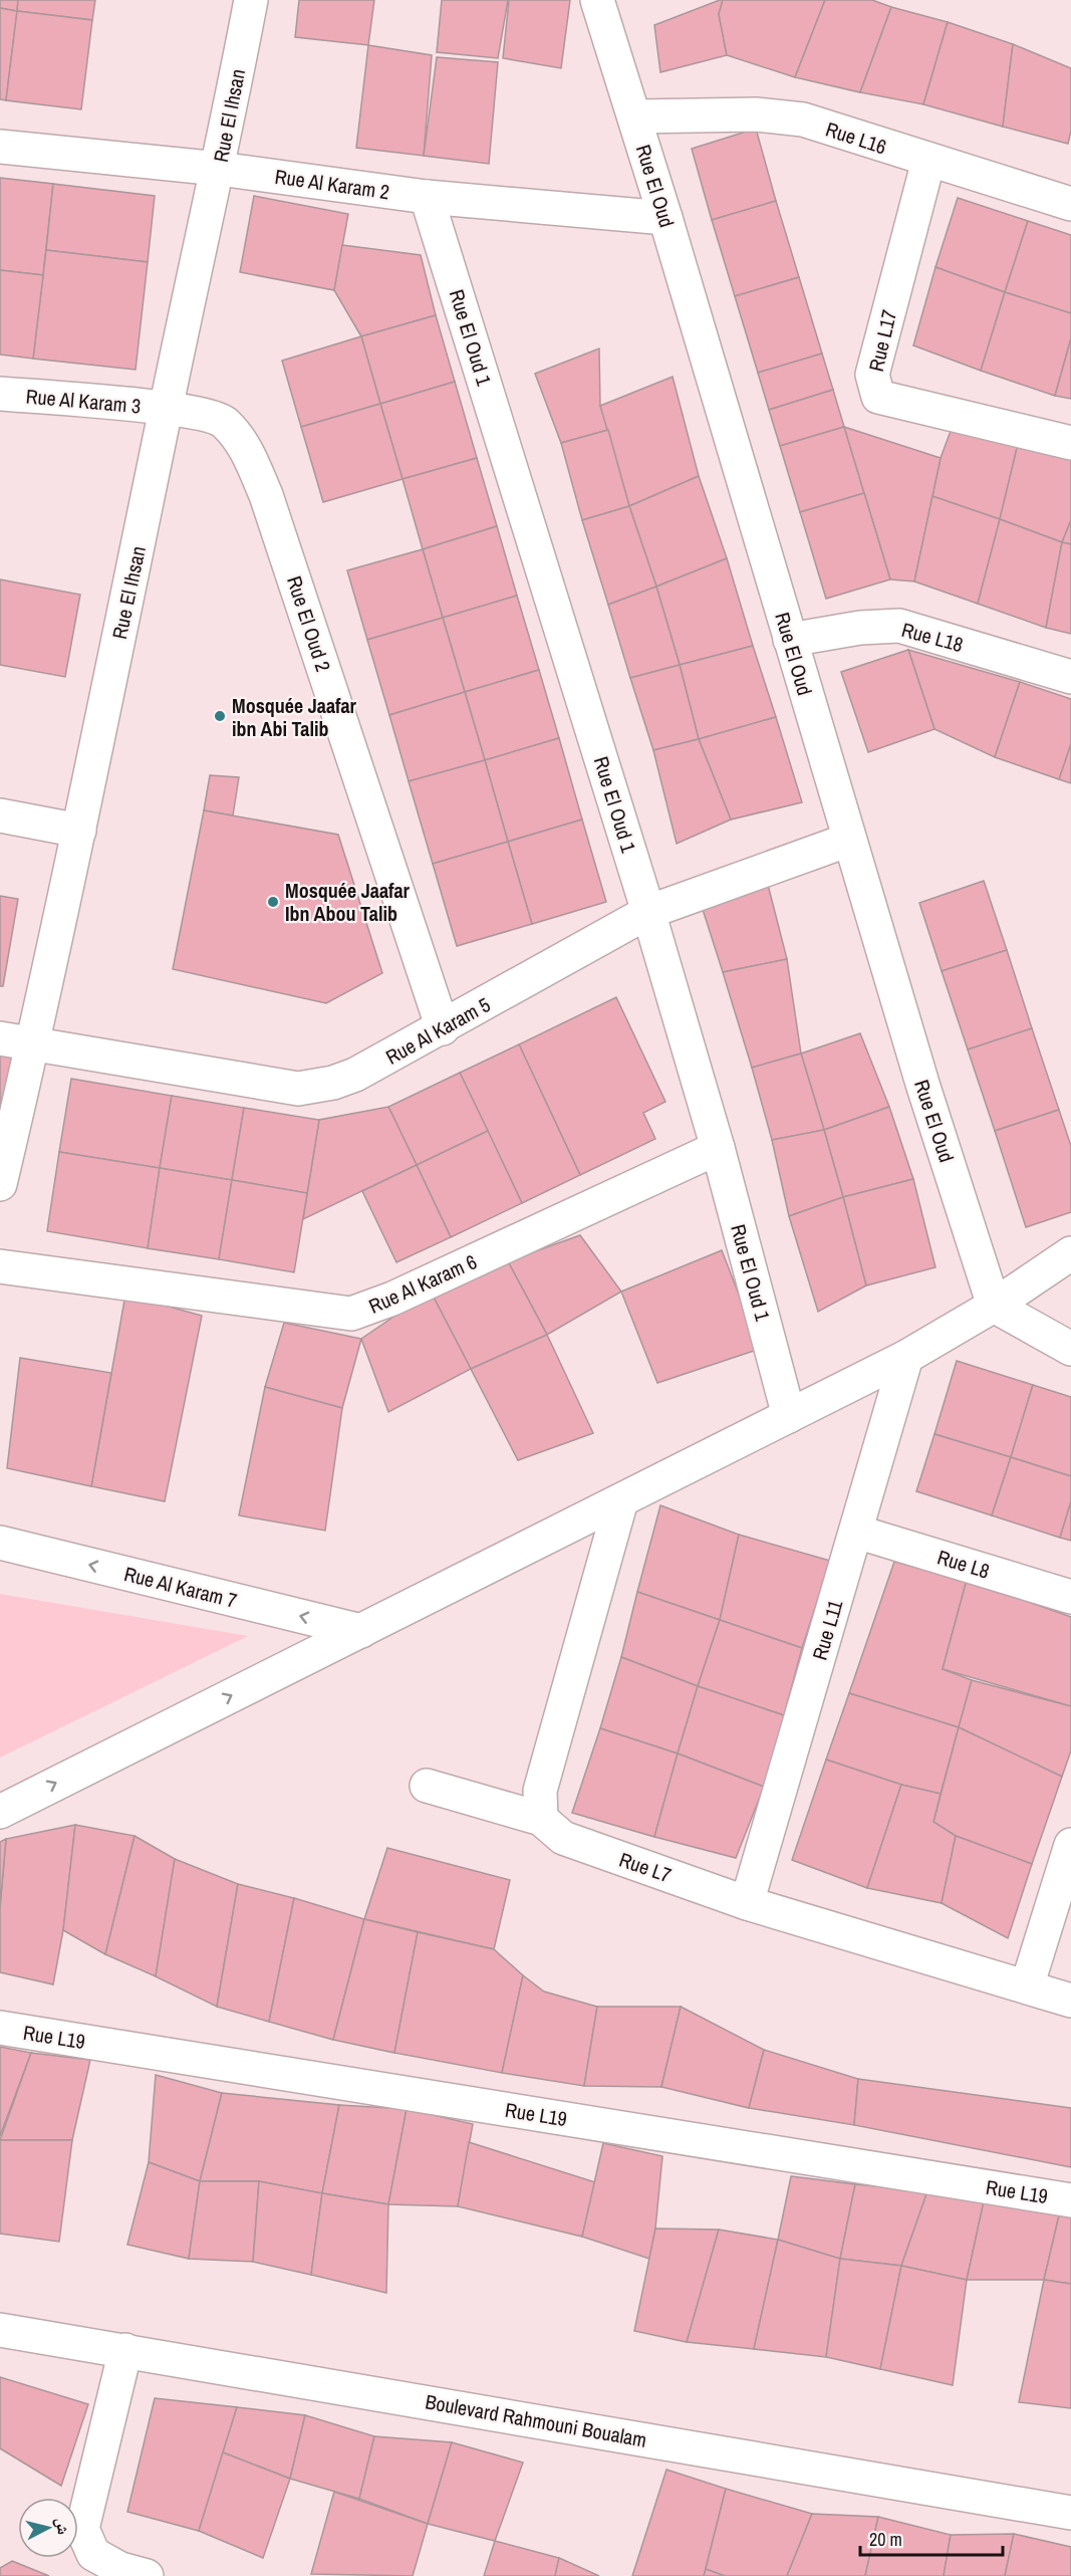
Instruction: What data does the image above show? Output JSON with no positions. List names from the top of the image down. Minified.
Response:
{"streets":{"street":["Rue El Ihsan","Rue L16","Rue Al Karam 2","Rue El Oud","Rue El Oud 1","Rue L17","Rue Al Karam 3","Rue El Oud 2","Rue L18","Rue Al Karam 5","Rue Al Karam 6","Rue L8","Rue Al Karam 7","Rue L11","Rue L7","Rue L19","Boulevard Rahmouni Boualam"]},"crossings":[["Rue El Ihsan","Rue Al Karam 2"],["Rue El Ihsan","Rue Al Karam 3"],["Rue El Ihsan","Rue El Oud 2"],["Rue El Ihsan","Rue Al Karam 5"],["Rue L16","Rue El Oud"],["Rue L16","Rue L17"],["Rue Al Karam 2","Rue El Oud"],["Rue Al Karam 2","Rue El Oud 1"],["Rue El Oud","Rue L18"],["Rue El Oud","Rue Al Karam 5"],["Rue El Oud 1","Rue Al Karam 5"],["Rue El Oud 1","Rue Al Karam 6"],["Rue Al Karam 3","Rue El Oud 2"],["Rue El Oud 2","Rue Al Karam 5"],["Rue L8","Rue L11"],["Rue L11","Rue L7"]],"one_way":["Rue Al Karam 7"],"places":["Mosquée Jaafar ibn Abi Talib","Mosquée Jaafar Ibn Abou Talib"],"scale_bar":"20 m","north":"right"}
